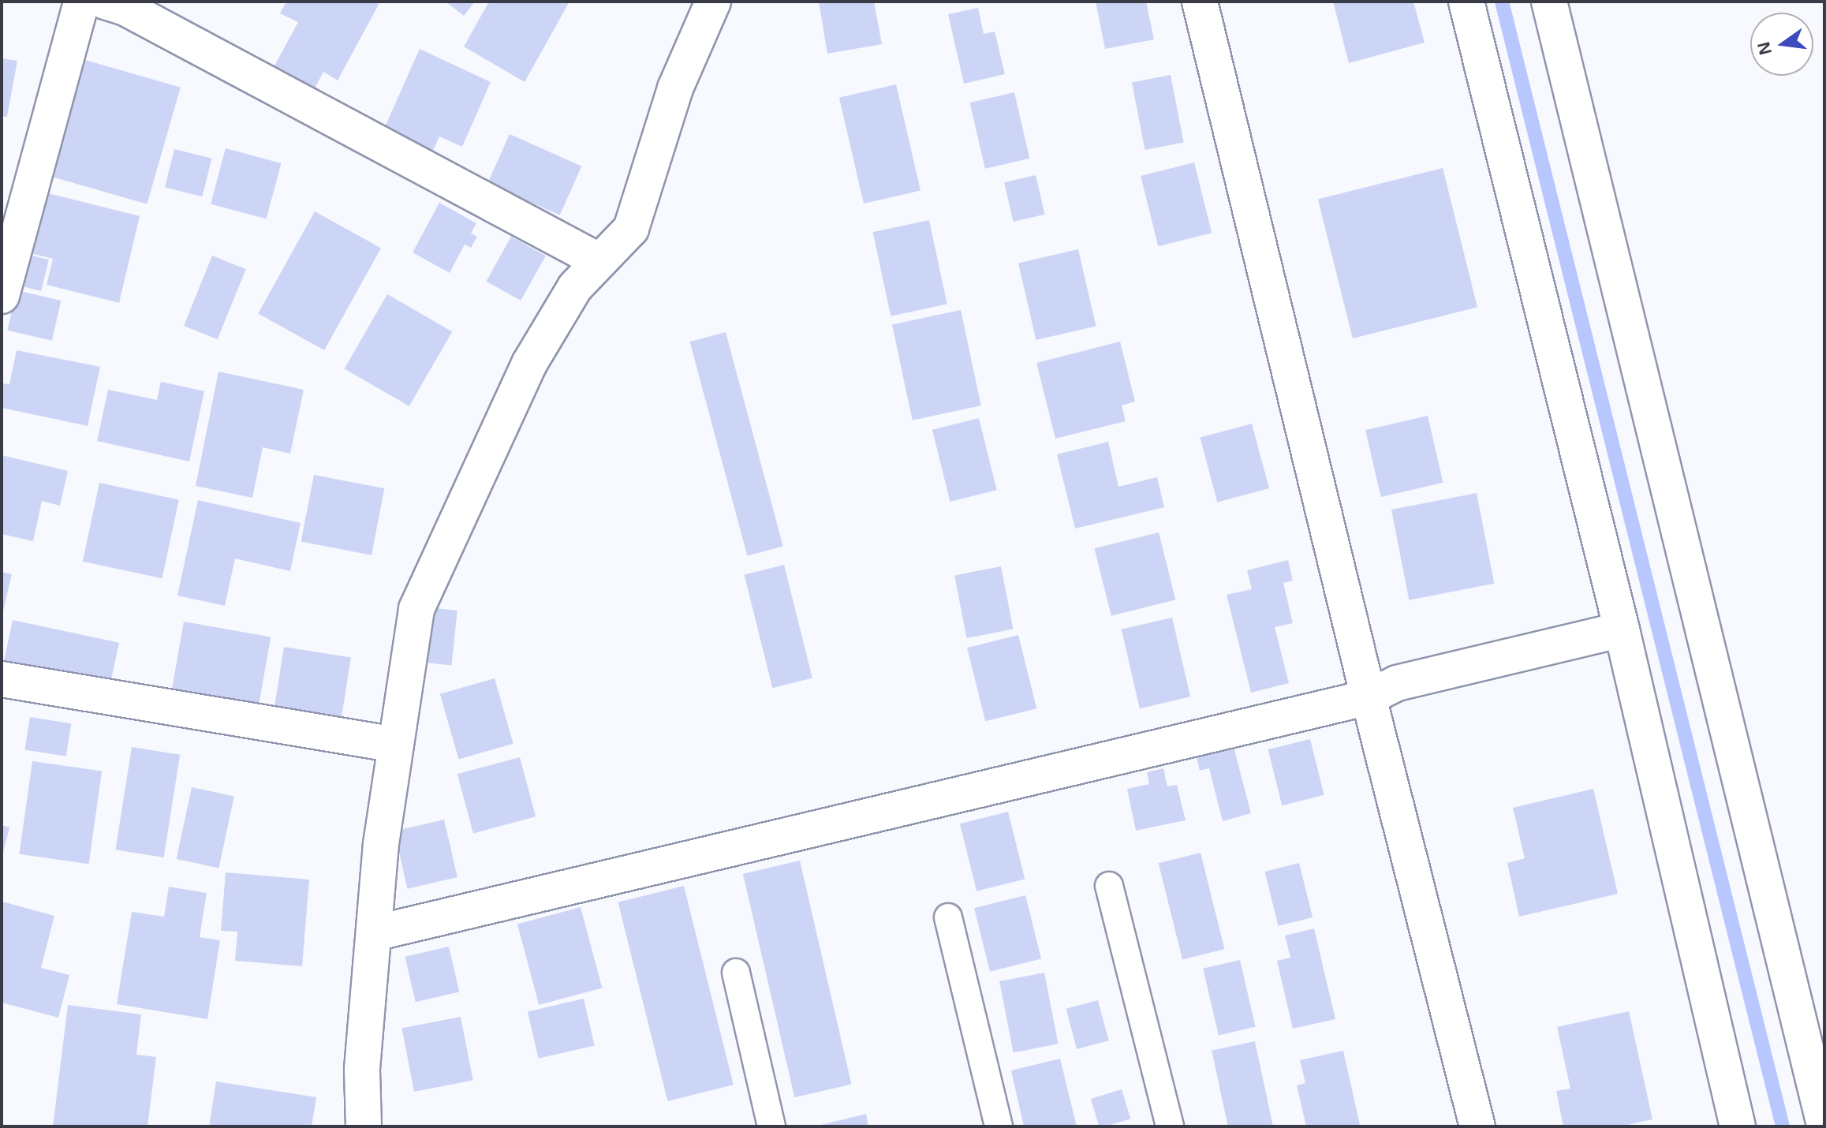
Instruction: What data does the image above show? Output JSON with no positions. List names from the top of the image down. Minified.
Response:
{"north":"left"}
